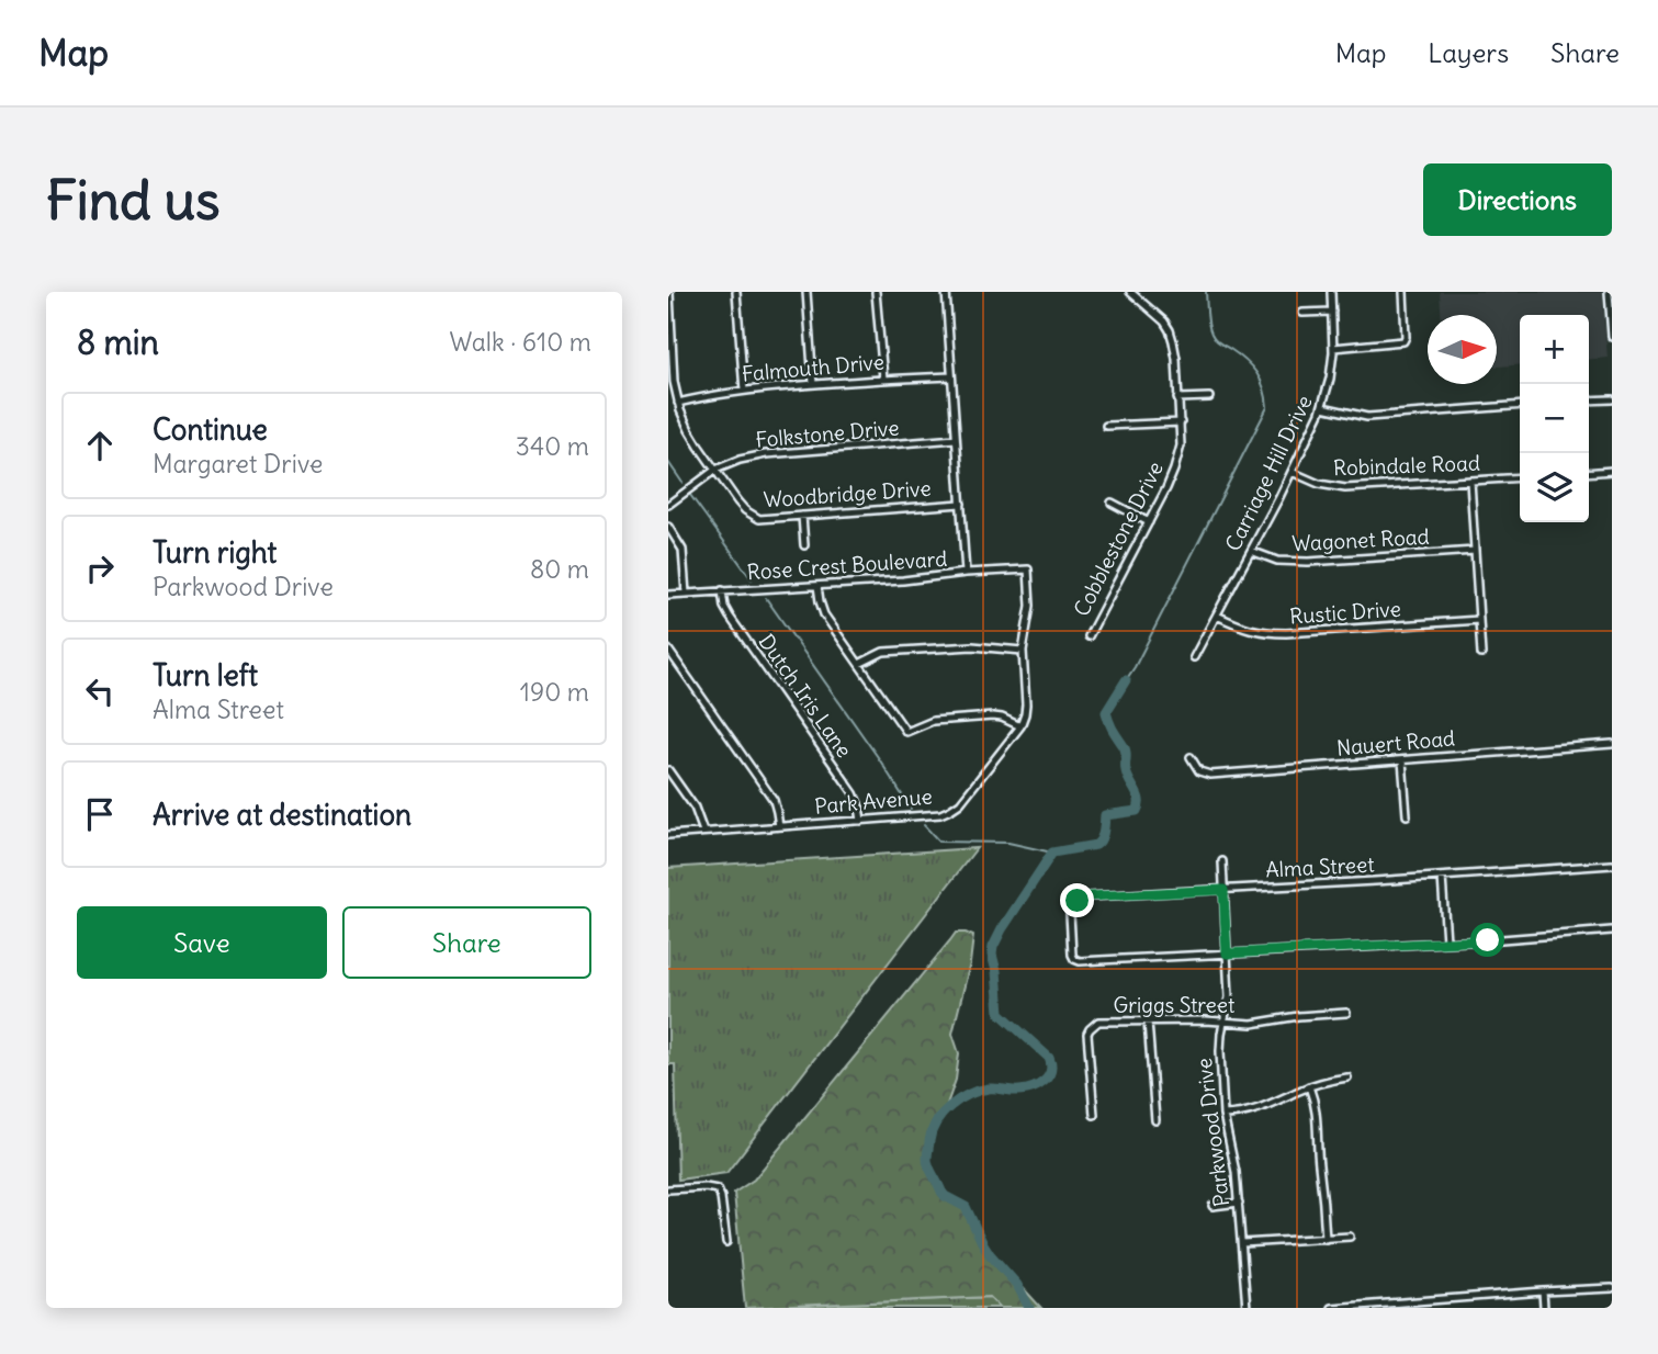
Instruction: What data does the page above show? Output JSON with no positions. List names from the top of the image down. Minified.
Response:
{"streets":{"street":["Falmouth Drive","Folkstone Drive","Robindale Road","Carriage Hill Drive","Woodbridge Drive","Cobblestone Drive","Wagonet Road","Rose Crest Boulevard","Rustic Drive","Dutch Iris Lane","Nauert Road","Park Avenue","Alma Street","Griggs Street","Parkwood Drive"]},"crossings":[["Falmouth Drive","Woodbridge Drive"],["Folkstone Drive","Woodbridge Drive"],["Robindale Road","Carriage Hill Drive"],["Carriage Hill Drive","Wagonet Road"],["Carriage Hill Drive","Rustic Drive"],["Rose Crest Boulevard","Dutch Iris Lane"],["Dutch Iris Lane","Park Avenue"],["Alma Street","Parkwood Drive"],["Griggs Street","Parkwood Drive"]],"north":"right","page":{"header":"Map","nav":["Map","Layers","Share"],"buttons":["Directions",["Save","Share"]],"title":"Find us","heading":["8 min","Walk · 610 m"],"map_buttons":["+","−"],"list":[["Continue","Margaret Drive","340 m"],["Turn right","Parkwood Drive","80 m"],["Turn left","Alma Street","190 m"],"Arrive at destination"]}}
